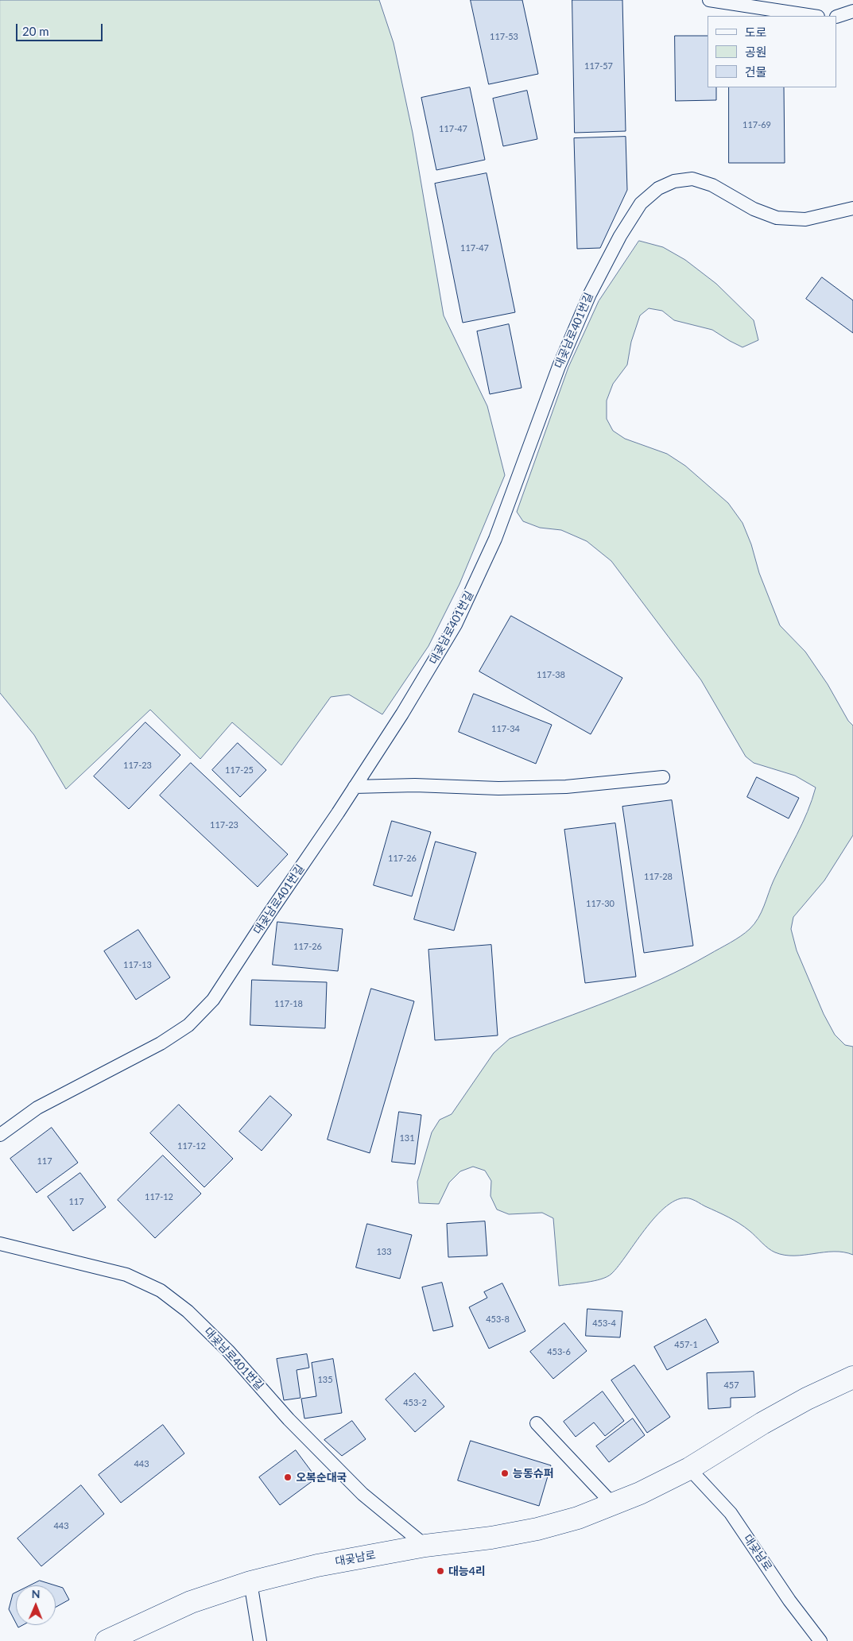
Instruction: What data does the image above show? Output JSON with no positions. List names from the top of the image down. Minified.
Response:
{"streets":{"street":["대곶남로"],"lane":["대곶남로401번길"]},"crossings":[["대곶남로401번길","대곶남로"]],"places":["능동슈퍼","오복순대국","대능4리"],"house_numbers":["117-53","117-57","117-69","117-47","117-47","117-38","117-34","117-23","117-25","117-23","117-26","117-28","117-30","117-26","117-13","117-18","131","117-12","117","117-12","117","133","453-8","453-4","457-1","453-6","135","457","453-2","443","443"],"legend":["도로","공원","건물"],"scale_bar":"20 m","north":"top"}
